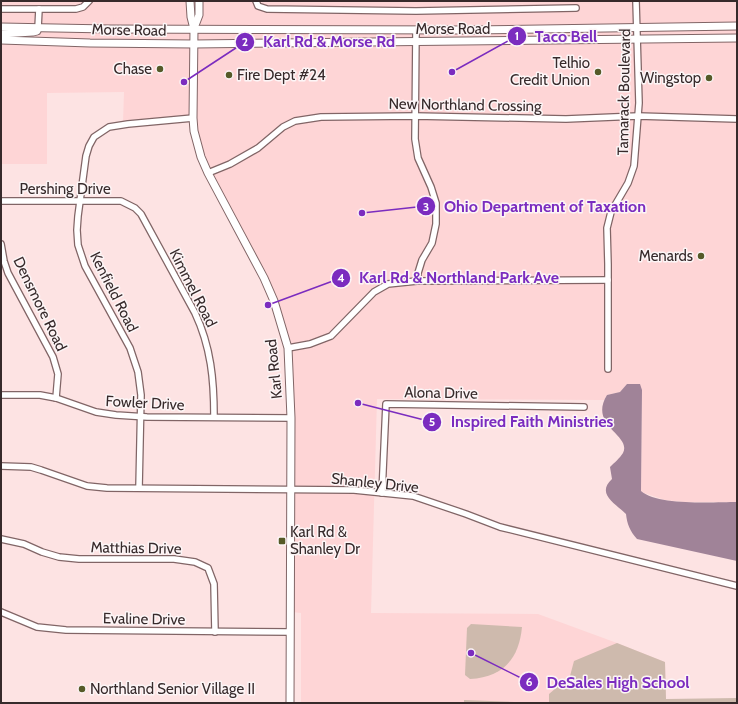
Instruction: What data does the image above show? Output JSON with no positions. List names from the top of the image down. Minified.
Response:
{"streets":{"main road":["Morse Road","Karl Road"],"street":["Tamarack Boulevard","New Northland Crossing","Pershing Drive","Kimmel Road","Kenfield Road","Densmore Road","Alona Drive","Fowler Drive","Shanley Drive","Matthias Drive","Evaline Drive"]},"crossings":[["Morse Road","Tamarack Boulevard"],["Morse Road","Karl Road"],["Tamarack Boulevard","New Northland Crossing"],["New Northland Crossing","Karl Road"],["Pershing Drive","Kimmel Road"],["Pershing Drive","Kenfield Road"],["Kimmel Road","Fowler Drive"],["Kenfield Road","Karl Road"],["Kenfield Road","Fowler Drive"],["Kenfield Road","Shanley Drive"],["Densmore Road","Fowler Drive"],["Karl Road","Fowler Drive"],["Karl Road","Shanley Drive"],["Karl Road","Evaline Drive"],["Alona Drive","Shanley Drive"],["Matthias Drive","Evaline Drive"]],"places":{"other":["Chase","Taco Bell","Telhio Credit Union","Fire Dept #24","Wingstop","Karl Rd & Morse Rd","Ohio Department of Taxation","Menards","Karl Rd & Northland Park Ave","Inspired Faith Ministries","DeSales High School","Northland Senior Village II"],"transit":["Karl Rd & Shanley Dr"]}}
